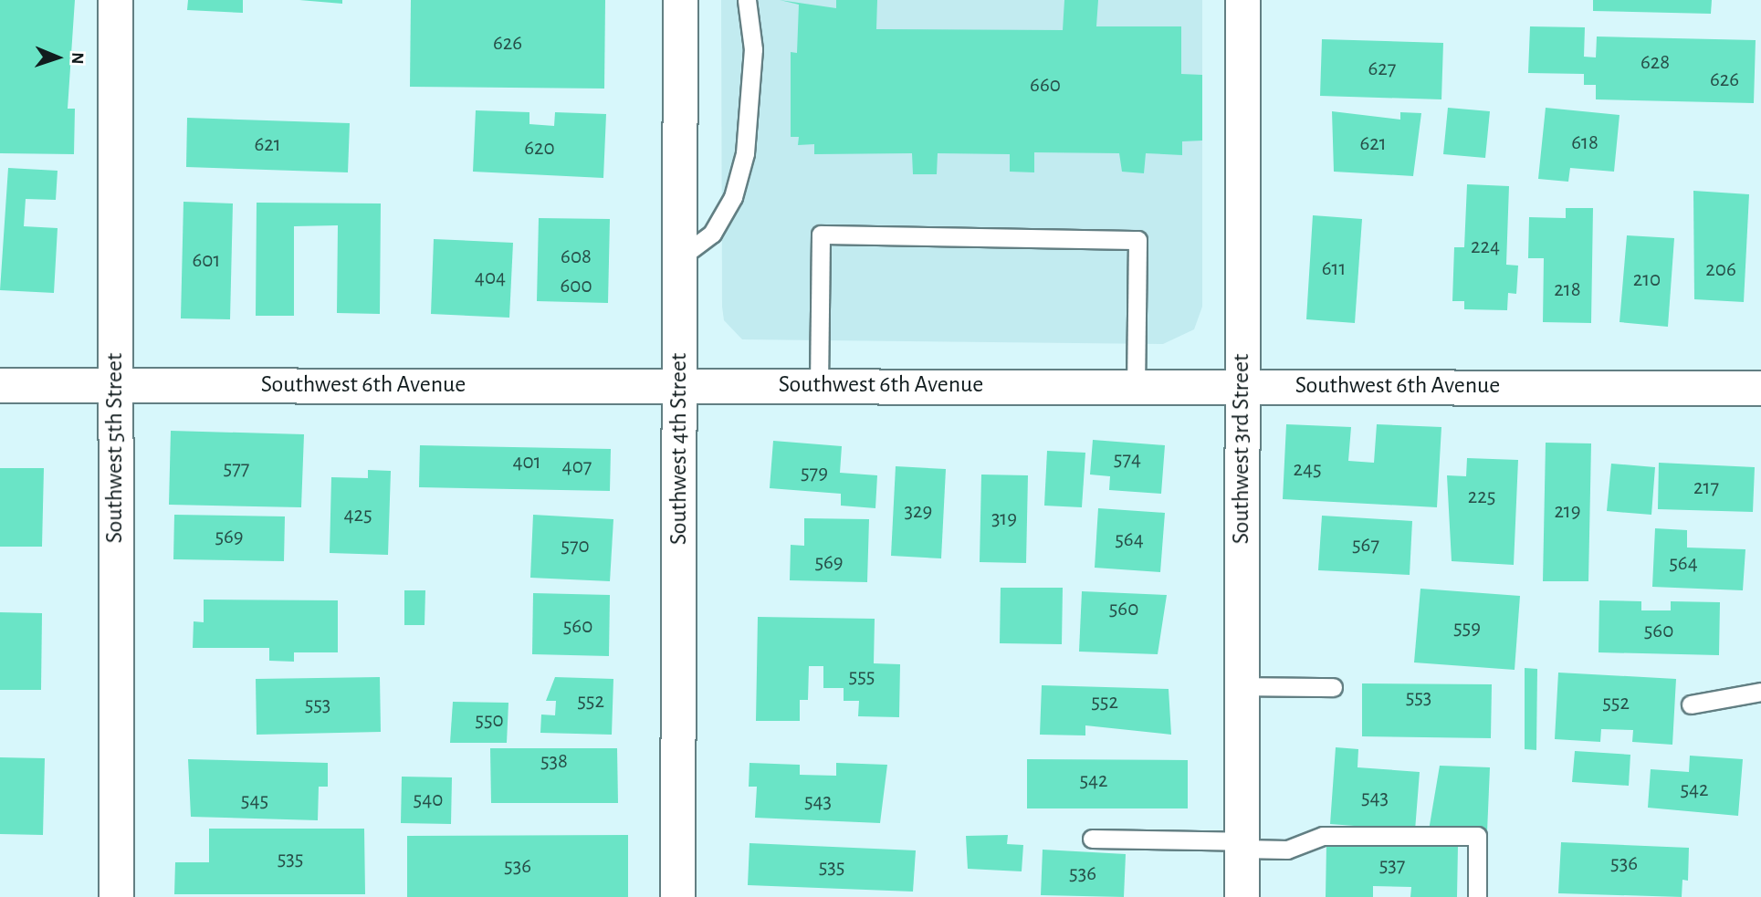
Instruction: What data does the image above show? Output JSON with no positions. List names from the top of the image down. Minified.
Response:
{"streets":{"street":["Southwest 6th Avenue","Southwest 5th Street","Southwest 4th Street","Southwest 3rd Street"]},"crossings":[["Southwest 6th Avenue","Southwest 5th Street"],["Southwest 6th Avenue","Southwest 4th Street"],["Southwest 6th Avenue","Southwest 3rd Street"]],"house_numbers":["626","628","627","626","660","618","621","621","620","224","608","601","611","206","404","210","600","218","574","401","407","577","245","579","217","225","329","219","425","319","569","564","567","570","569","564","560","560","559","560","555","553","552","552","552","553","550","538","542","542","543","540","545","543","535","536","537","536","535","536"],"north":"right"}
